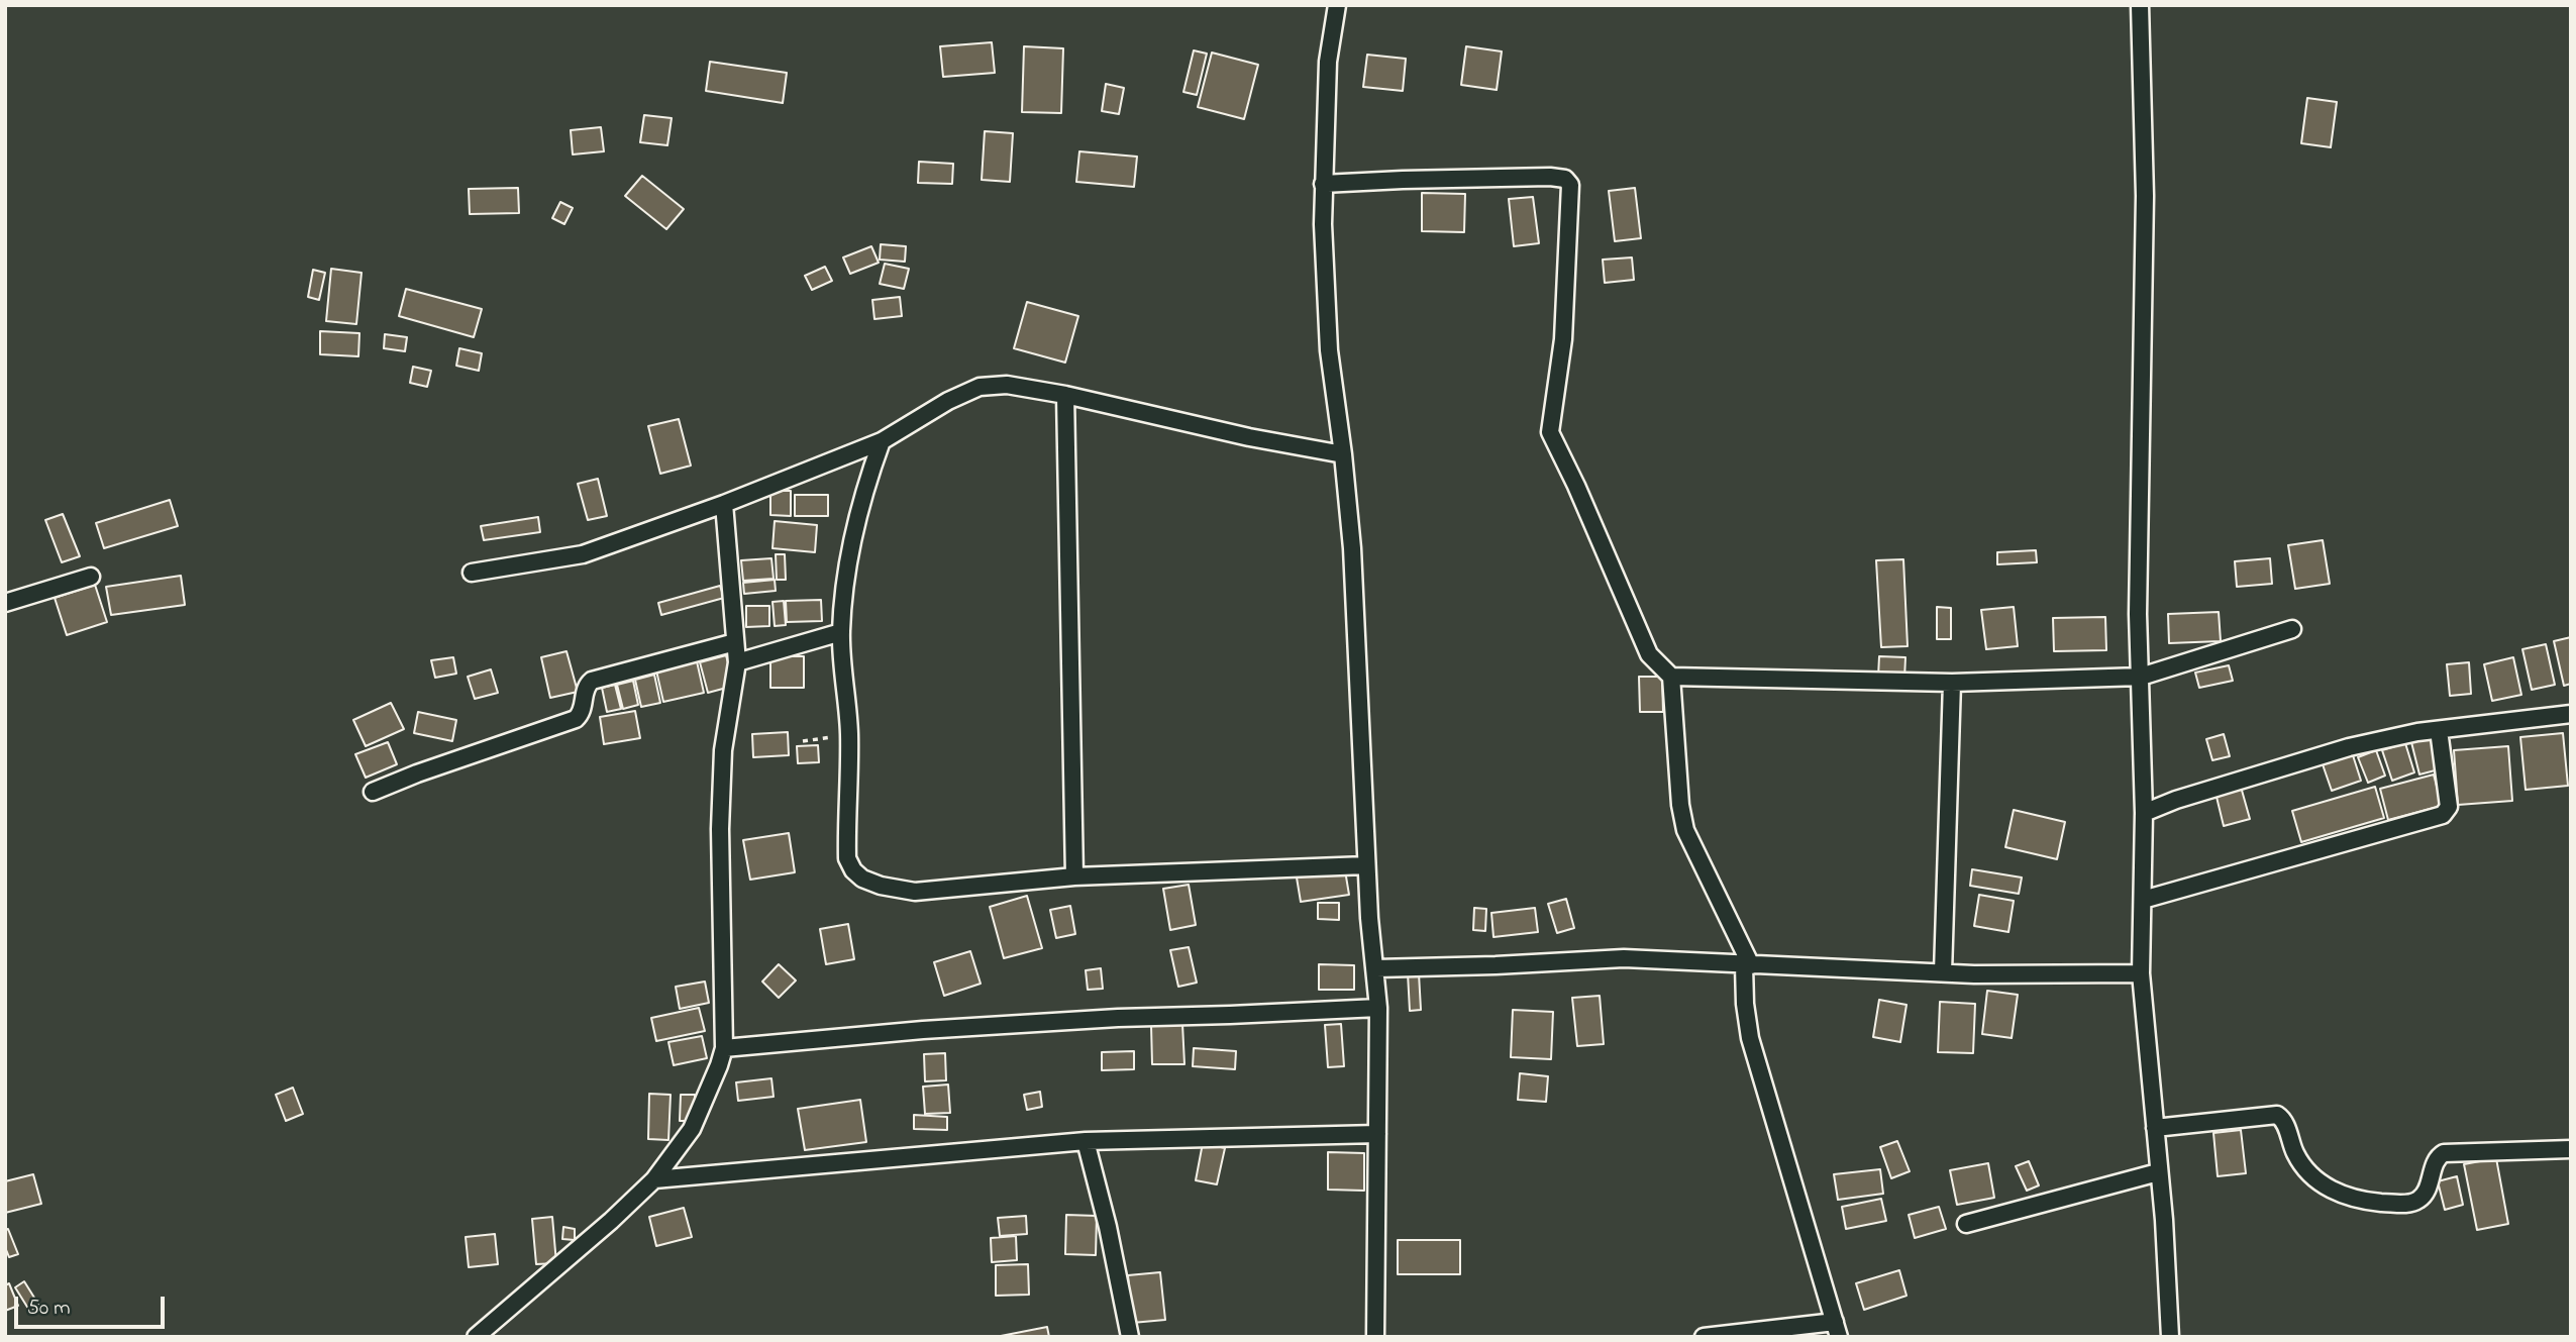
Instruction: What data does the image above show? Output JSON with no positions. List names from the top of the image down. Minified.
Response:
{"scale_bar":"50 m"}
